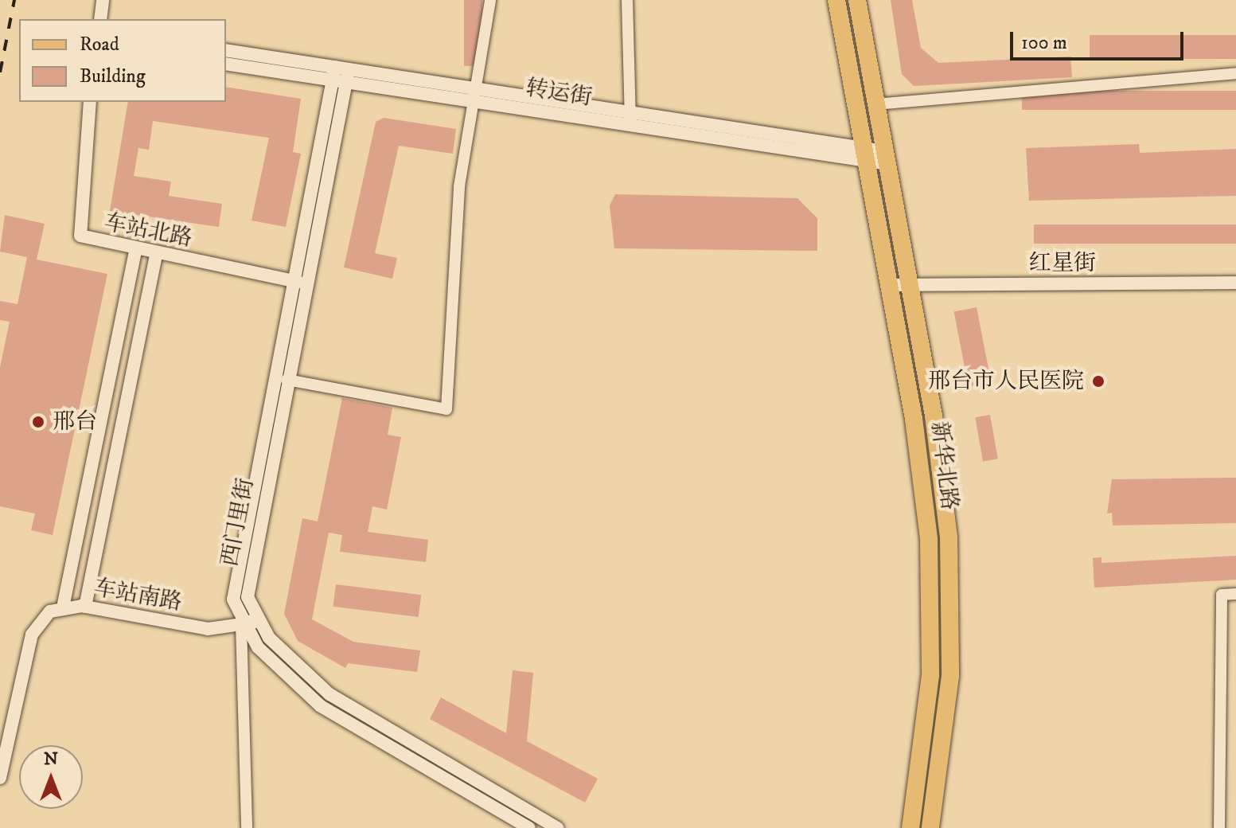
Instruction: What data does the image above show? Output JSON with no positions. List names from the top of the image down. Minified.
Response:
{"streets":{"main road":["新华北路"],"street":["转运街","车站北路","红星街","西门里街","车站南路"]},"crossings":[["转运街","新华北路"],["转运街","西门里街"],["车站北路","西门里街"],["红星街","新华北路"],["西门里街","车站南路"]],"places":["邢台市人民医院","邢台"],"legend":["Road","Building"],"scale_bar":"100 m","north":"top"}
